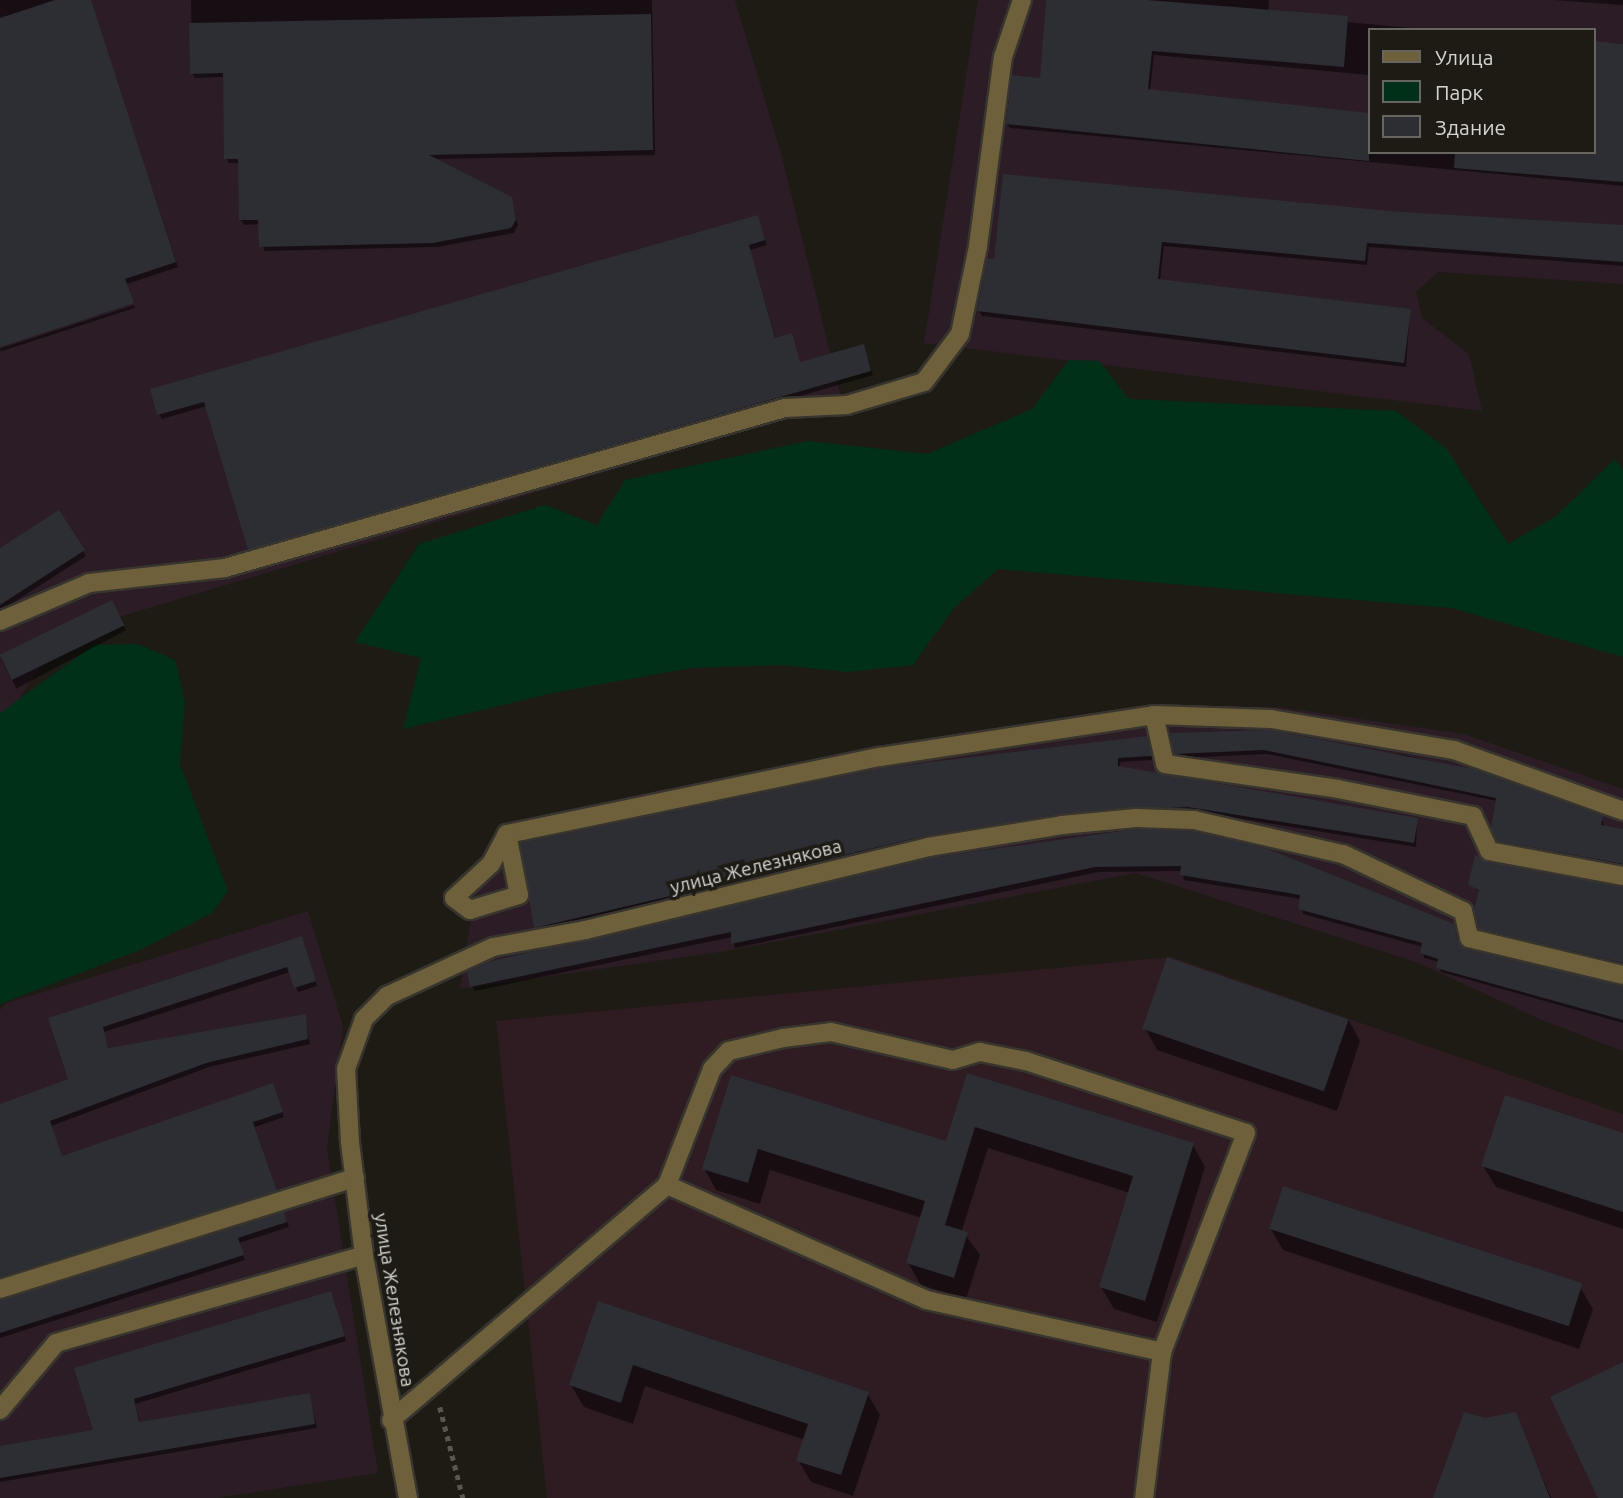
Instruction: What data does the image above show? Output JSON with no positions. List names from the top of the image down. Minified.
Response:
{"streets":{"street":["улица Железнякова"]},"legend":["Улица","Парк","Здание"]}
